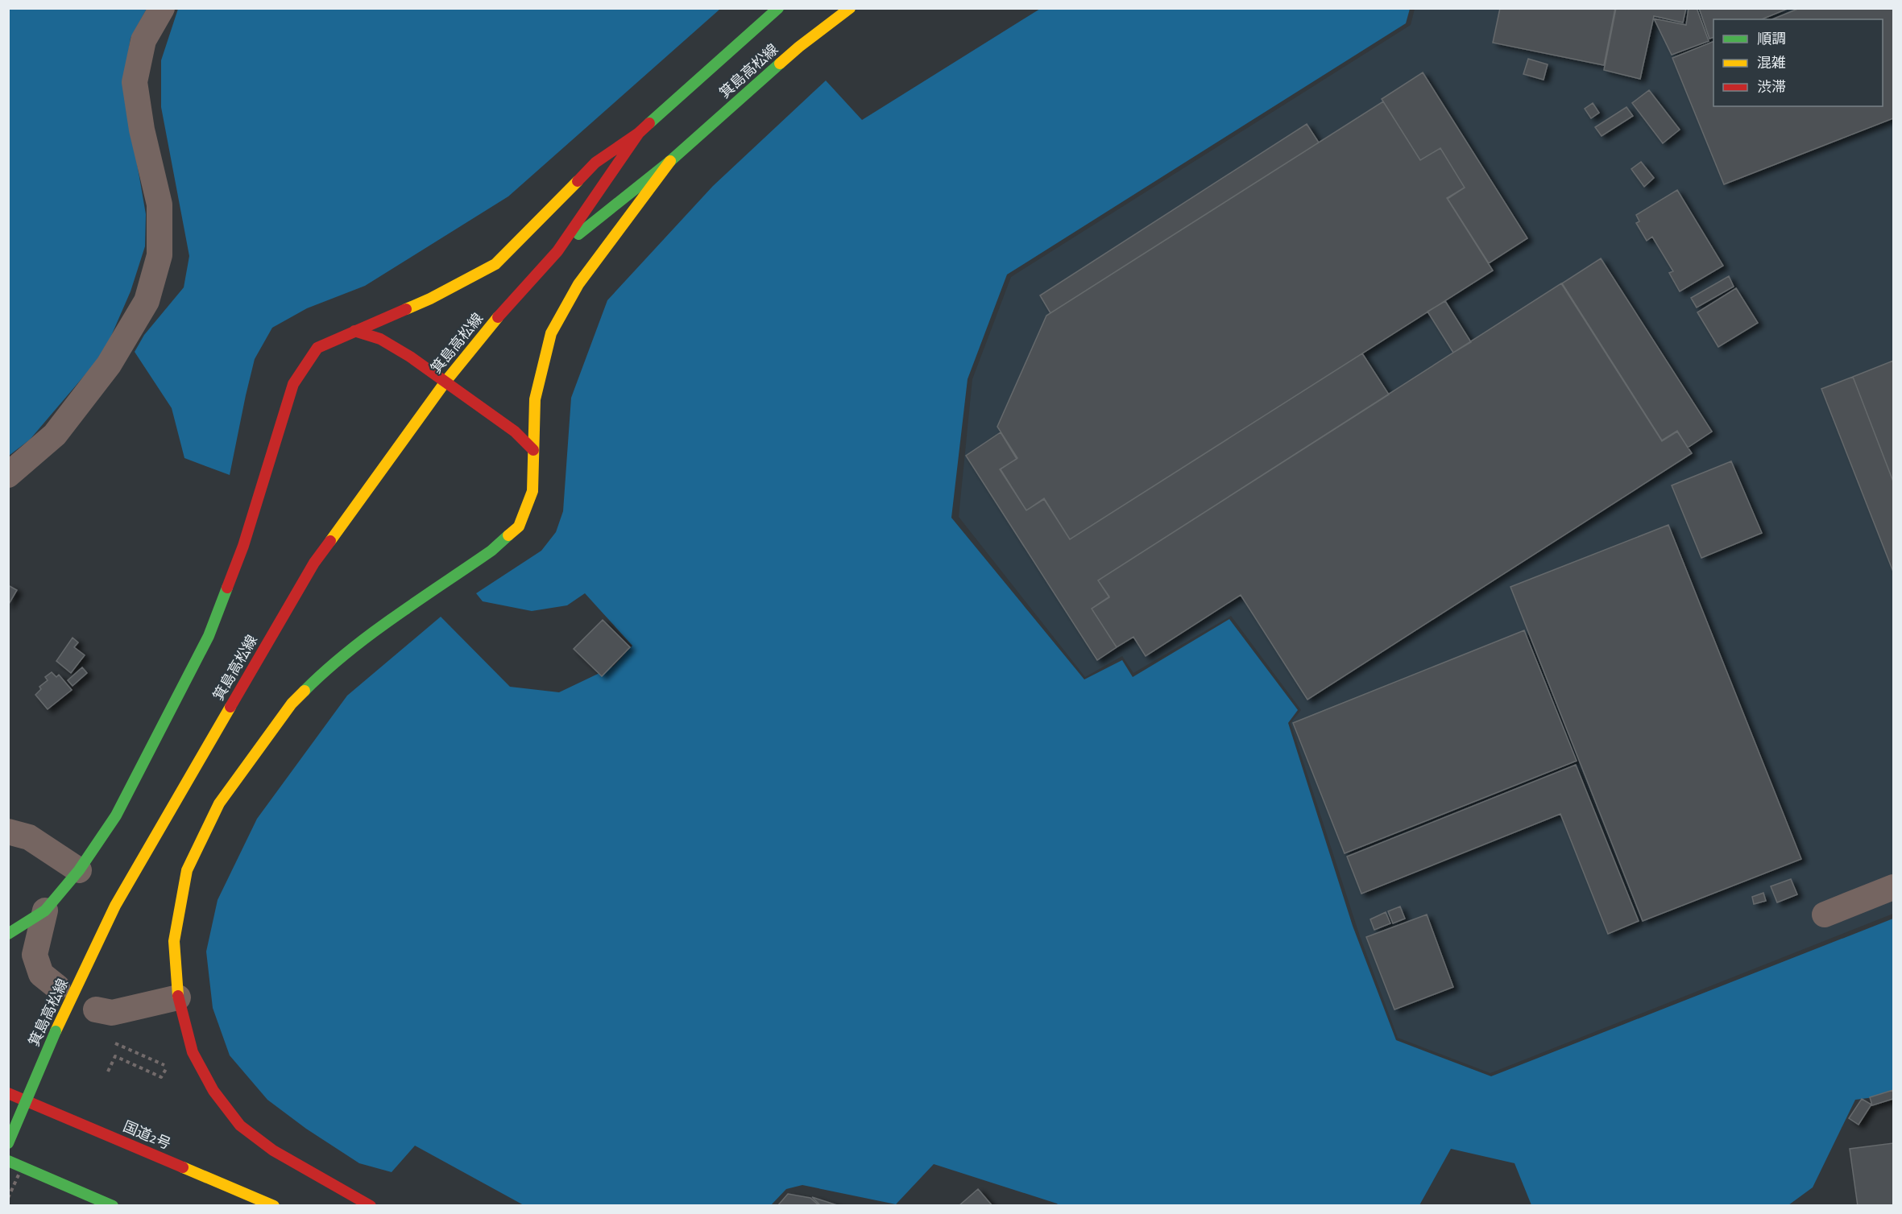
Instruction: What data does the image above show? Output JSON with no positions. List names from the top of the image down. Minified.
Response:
{"streets":{"main road":["箕島高松線","国道2号"]},"legend":["順調","混雑","渋滞"]}
